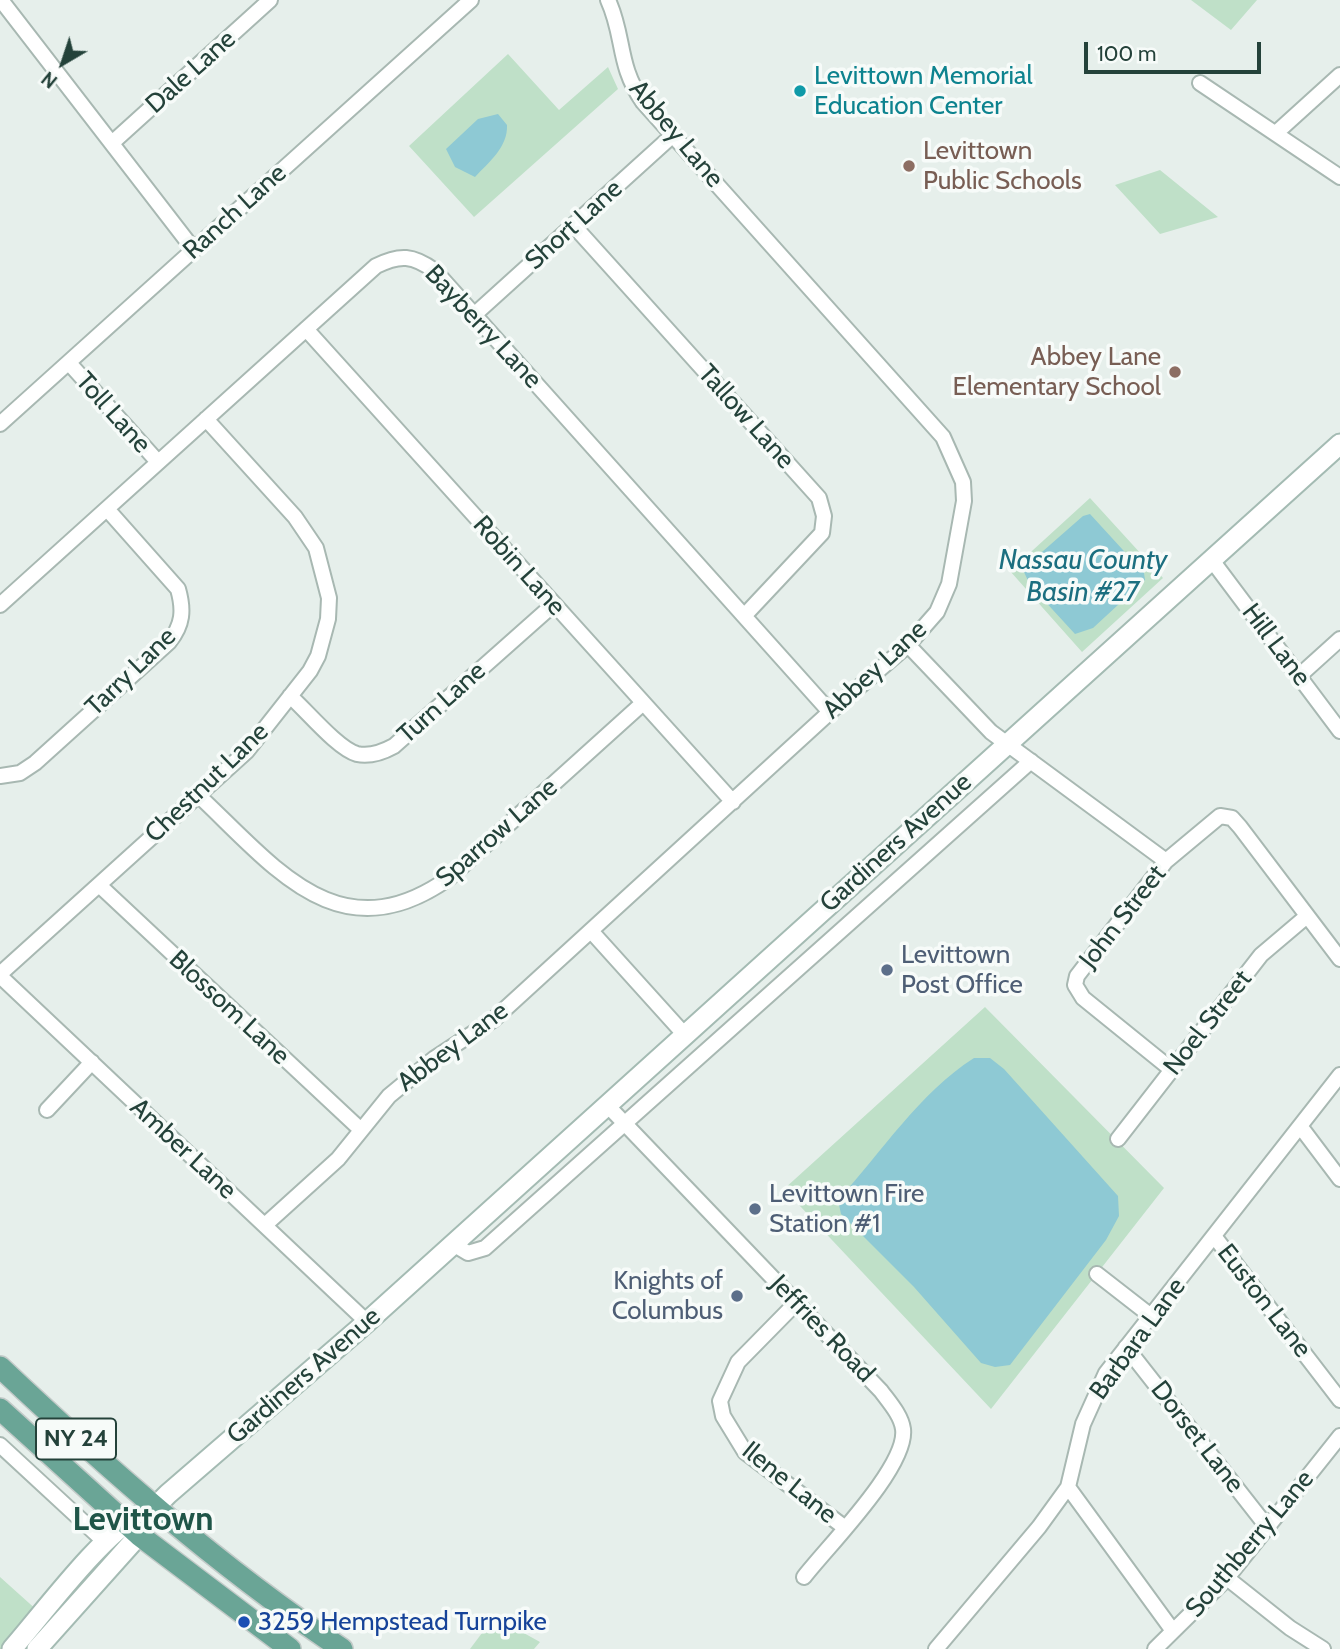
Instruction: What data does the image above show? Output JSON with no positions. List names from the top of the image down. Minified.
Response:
{"streets":{"main road":["Gardiners Avenue","NY 24"],"street":["Dale Lane","Abbey Lane","Ranch Lane","Short Lane","Bayberry Lane","Toll Lane","Tallow Lane","Robin Lane","Hill Lane","Tarry Lane","Turn Lane","Chestnut Lane","Sparrow Lane","John Street","Blossom Lane","Noel Street","Amber Lane","Euston Lane","Jeffries Road","Barbara Lane","Dorset Lane","Ilene Lane","Southberry Lane"]},"crossings":[["Abbey Lane","Short Lane"],["Abbey Lane","Bayberry Lane"],["Abbey Lane","Robin Lane"],["Abbey Lane","Blossom Lane"],["Abbey Lane","Amber Lane"],["Ranch Lane","Toll Lane"],["Short Lane","Bayberry Lane"],["Short Lane","Tallow Lane"],["Bayberry Lane","Toll Lane"],["Bayberry Lane","Tallow Lane"],["Bayberry Lane","Robin Lane"],["Bayberry Lane","Tarry Lane"],["Bayberry Lane","Chestnut Lane"],["Robin Lane","Turn Lane"],["Robin Lane","Sparrow Lane"],["Hill Lane","Gardiners Avenue"],["Turn Lane","Chestnut Lane"],["Chestnut Lane","Sparrow Lane"],["Chestnut Lane","Blossom Lane"],["Chestnut Lane","Amber Lane"],["Gardiners Avenue","Amber Lane"],["Gardiners Avenue","Jeffries Road"],["Gardiners Avenue","NY 24"],["John Street","Noel Street"],["Euston Lane","Barbara Lane"],["Jeffries Road","Ilene Lane"],["Barbara Lane","Dorset Lane"],["Dorset Lane","Southberry Lane"]],"districts":["Levittown"],"water":["Nassau County Basin #27"],"places":["Levittown Memorial Education Center","Levittown Public Schools","Abbey Lane Elementary School","Levittown Post Office","Levittown Fire Station #1","Knights of Columbus","3259 Hempstead Turnpike"],"scale_bar":"100 m","north":"bottom left"}
